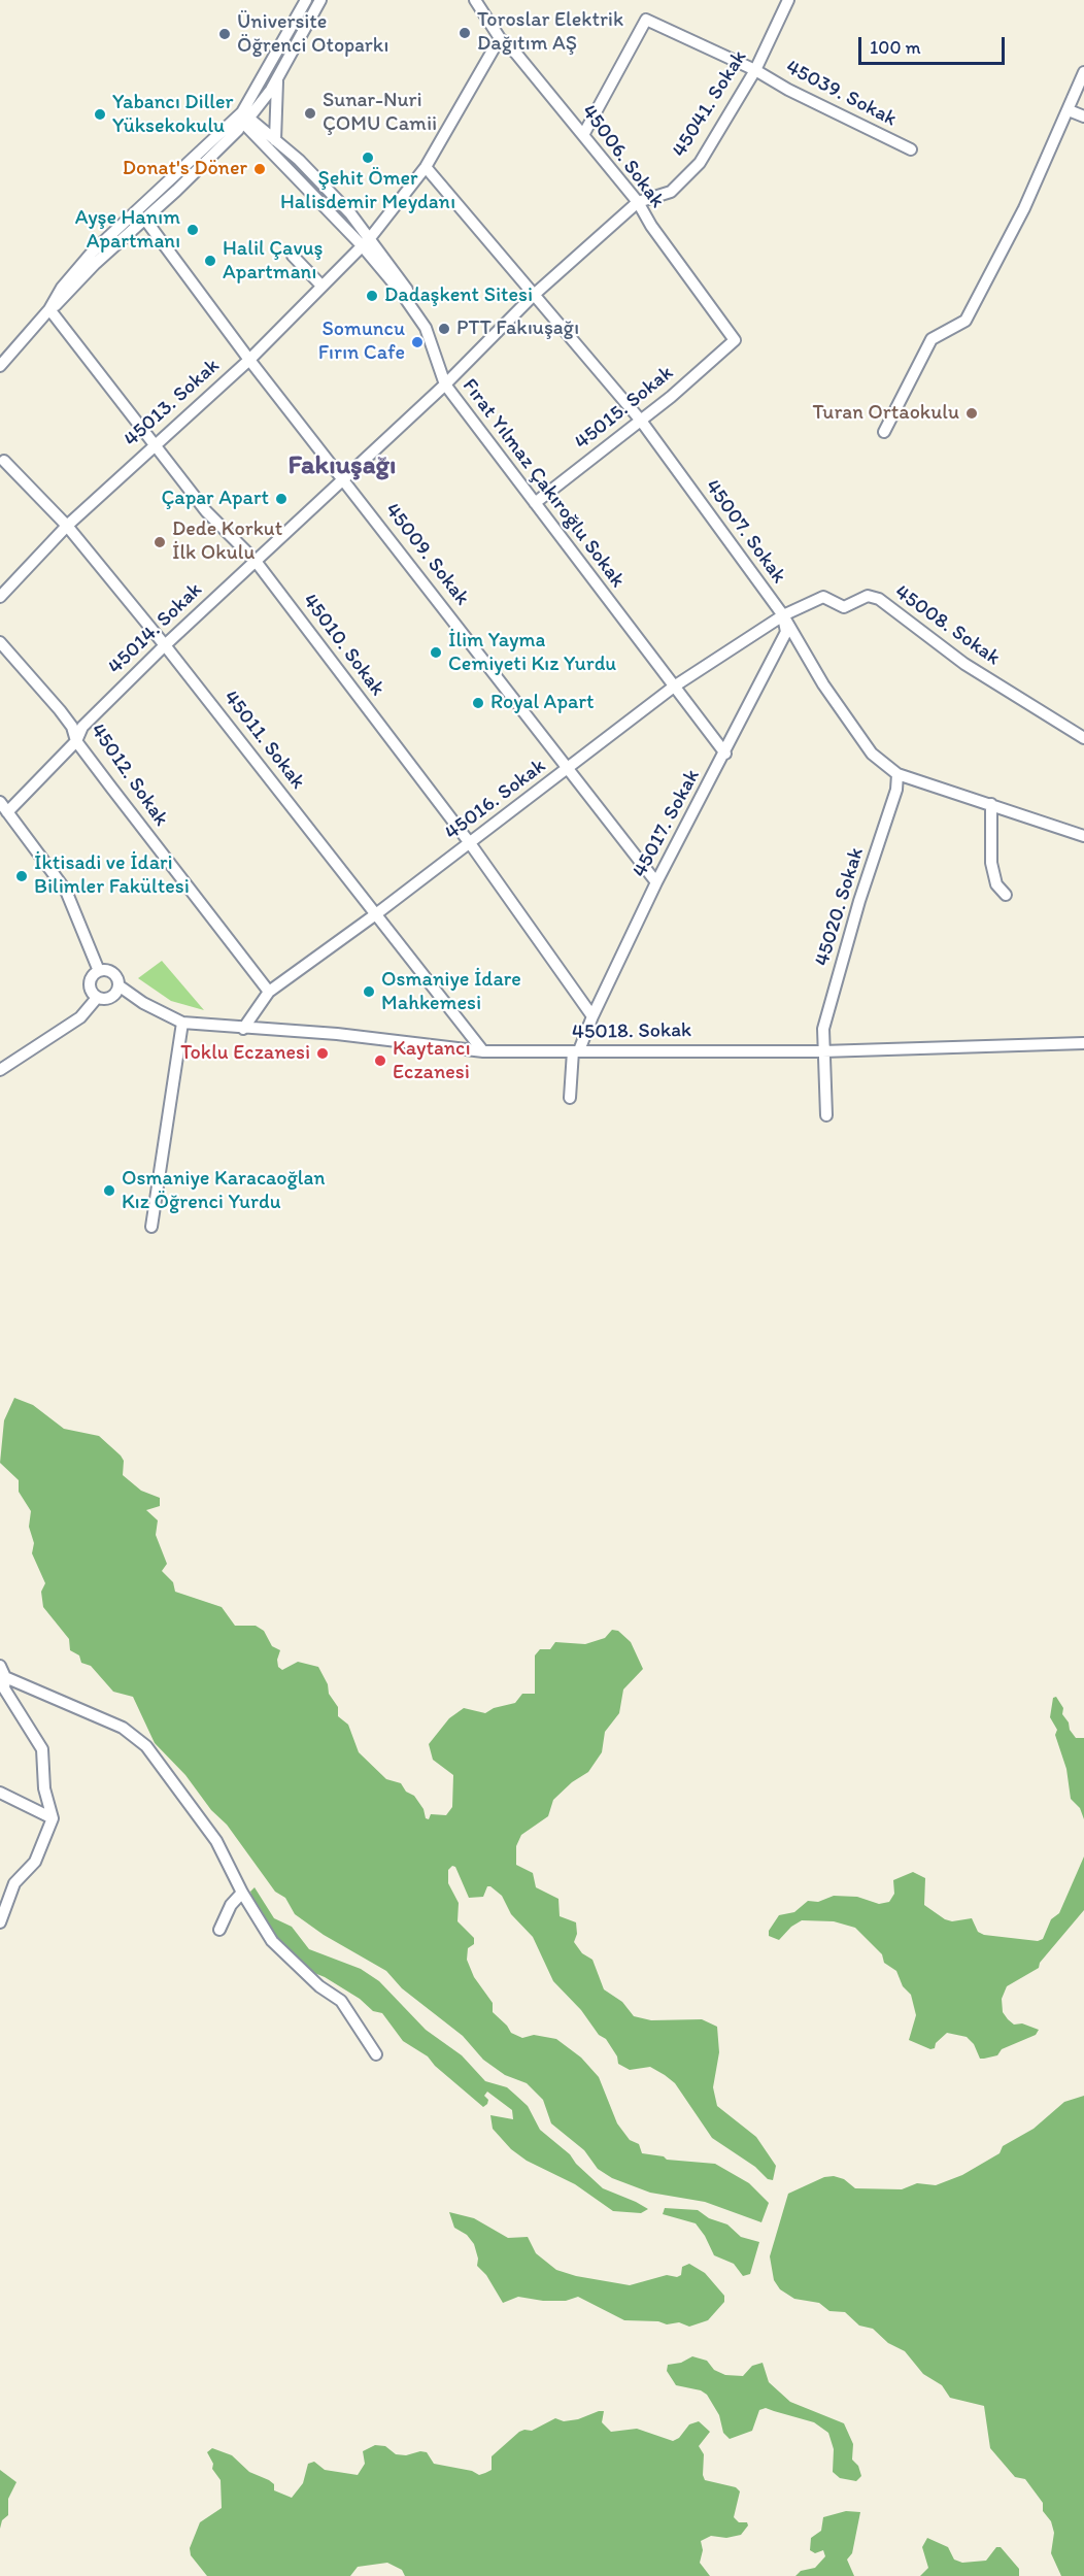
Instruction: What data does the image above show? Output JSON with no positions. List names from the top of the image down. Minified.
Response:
{"streets":{"street":["45039. Sokak","45041. Sokak","45006. Sokak","45013. Sokak","45015. Sokak","Fırat Yılmaz Çakıroğlu Sokak","45007. Sokak","45009. Sokak","45008. Sokak","45014. Sokak","45010. Sokak","45011. Sokak","45012. Sokak","45016. Sokak","45017. Sokak","45020. Sokak","45018. Sokak"]},"crossings":[["45039. Sokak","45041. Sokak"],["45039. Sokak","45006. Sokak"],["45041. Sokak","45006. Sokak"],["45041. Sokak","45014. Sokak"],["45006. Sokak","45013. Sokak"],["45006. Sokak","45015. Sokak"],["45006. Sokak","45014. Sokak"],["45013. Sokak","Fırat Yılmaz Çakıroğlu Sokak"],["45013. Sokak","45007. Sokak"],["45013. Sokak","45009. Sokak"],["45013. Sokak","45010. Sokak"],["45013. Sokak","45011. Sokak"],["45015. Sokak","Fırat Yılmaz Çakıroğlu Sokak"],["45015. Sokak","45007. Sokak"],["Fırat Yılmaz Çakıroğlu Sokak","45014. Sokak"],["Fırat Yılmaz Çakıroğlu Sokak","45016. Sokak"],["Fırat Yılmaz Çakıroğlu Sokak","45017. Sokak"],["45007. Sokak","45008. Sokak"],["45007. Sokak","45014. Sokak"],["45007. Sokak","45016. Sokak"],["45007. Sokak","45017. Sokak"],["45007. Sokak","45020. Sokak"],["45009. Sokak","45014. Sokak"],["45009. Sokak","45016. Sokak"],["45009. Sokak","45017. Sokak"],["45008. Sokak","45016. Sokak"],["45008. Sokak","45017. Sokak"],["45014. Sokak","45010. Sokak"],["45014. Sokak","45011. Sokak"],["45014. Sokak","45012. Sokak"],["45010. Sokak","45016. Sokak"],["45010. Sokak","45017. Sokak"],["45011. Sokak","45016. Sokak"],["45011. Sokak","45018. Sokak"],["45012. Sokak","45016. Sokak"],["45016. Sokak","45017. Sokak"],["45016. Sokak","45018. Sokak"],["45017. Sokak","45018. Sokak"],["45020. Sokak","45018. Sokak"]],"districts":["Fakıuşağı"],"places":["Toroslar Elektrik Dağıtım AŞ","Üniversite Öğrenci Otoparkı","Sunar-Nuri ÇOMU Camii","Yabancı Diller Yüksekokulu","Şehit Ömer Halisdemir Meydanı","Donat's Döner","Ayşe Hanım Apartmanı","Halil Çavuş Apartmanı","Dadaşkent Sitesi","PTT Fakıuşağı","Somuncu Fırın Cafe","Turan Ortaokulu","Çapar Apart","Dede Korkut İlk Okulu","İlim Yayma Cemiyeti Kız Yurdu","Royal Apart","İktisadi ve İdari Bilimler Fakültesi","Osmaniye İdare Mahkemesi","Toklu Eczanesi","Kaytancı Eczanesi","Osmaniye Karacaoğlan Kız Öğrenci Yurdu"],"scale_bar":"100 m"}
